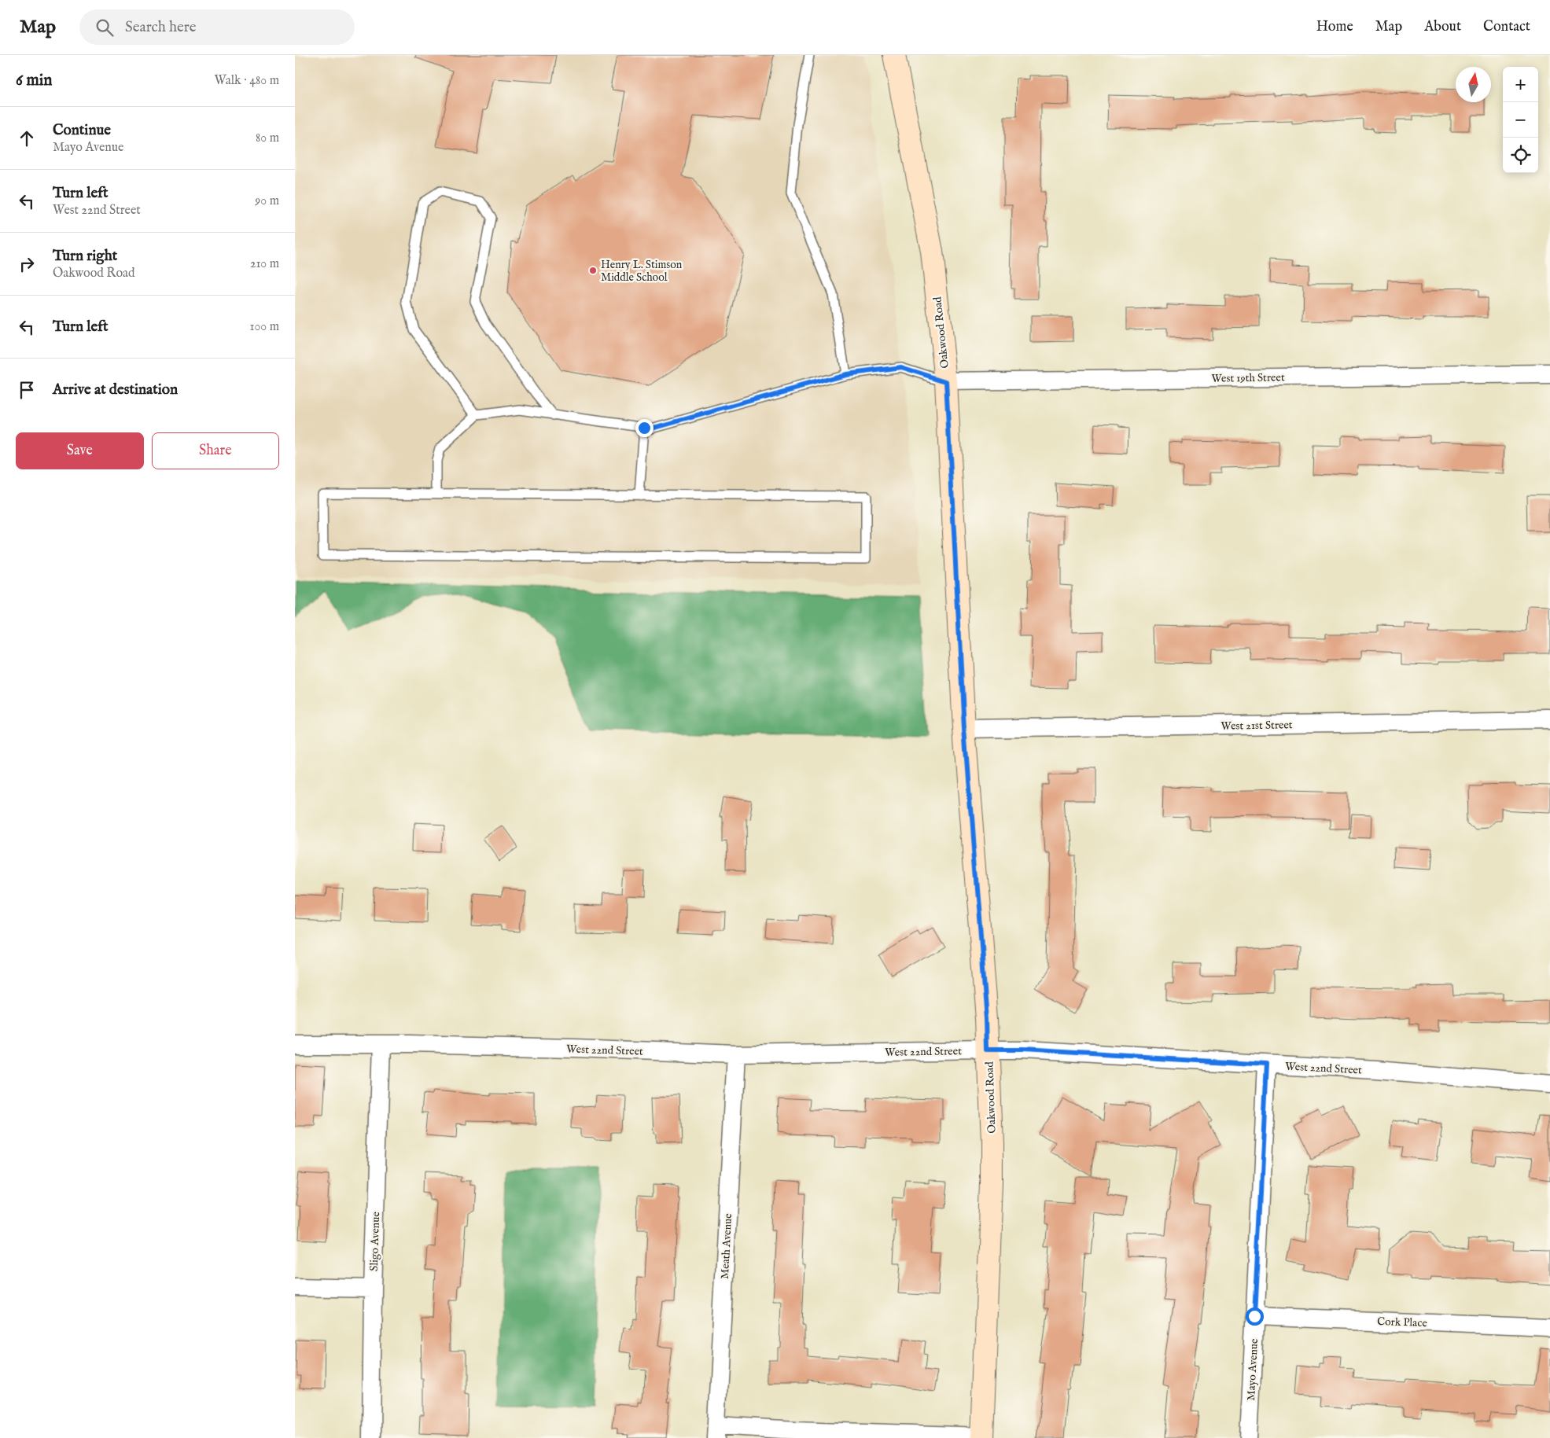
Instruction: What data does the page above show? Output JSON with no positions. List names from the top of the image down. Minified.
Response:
{"streets":{"main road":["Oakwood Road"],"street":["West 19th Street","West 21st Street","West 22nd Street","Sligo Avenue","Meath Avenue","Cork Place","Mayo Avenue"]},"crossings":[["Oakwood Road","West 19th Street"],["Oakwood Road","West 21st Street"],["Oakwood Road","West 22nd Street"],["West 22nd Street","Sligo Avenue"],["West 22nd Street","Meath Avenue"],["West 22nd Street","Mayo Avenue"],["Cork Place","Mayo Avenue"]],"places":["Henry L. Stimson Middle School"],"north":"top","page":{"header":"Map","search":"Search here","nav":["Home","Map","About","Contact"],"heading":["6 min","Walk · 480 m"],"map_buttons":["+","−"],"list":[["Continue","Mayo Avenue","80 m"],["Turn left","West 22nd Street","90 m"],["Turn right","Oakwood Road","210 m"],["Turn left","100 m"],"Arrive at destination"],"buttons":["Save","Share"]}}
